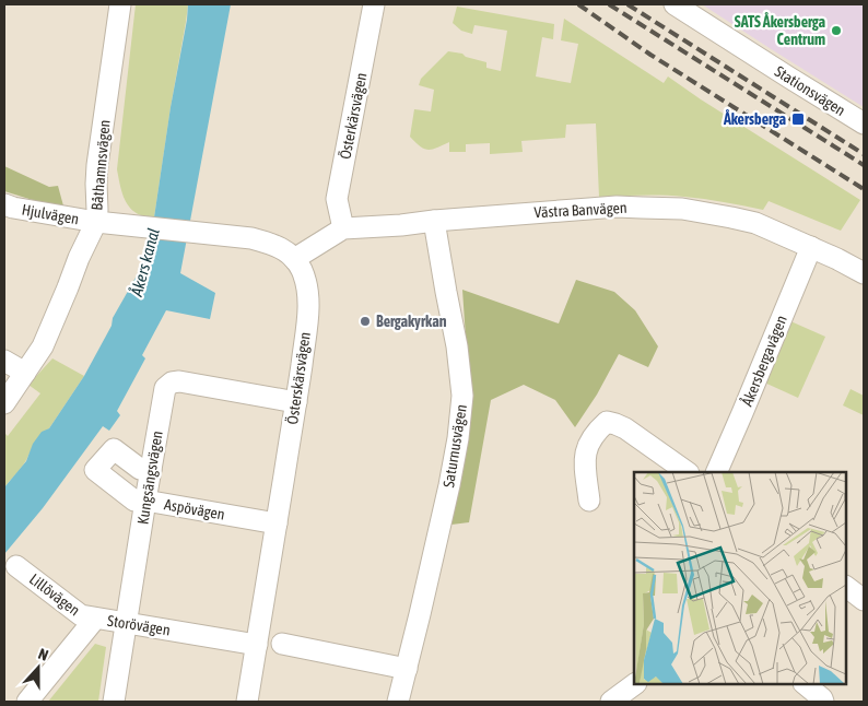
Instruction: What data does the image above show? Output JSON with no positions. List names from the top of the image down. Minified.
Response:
{"streets":{"street":["Stationsvägen","Österkärsvägen","Båthamnsvägen","Västra Banvägen","Hjulvägen","Åkersbergavägen","Österskärsvägen","Saturnusvägen","Kungsängsvägen","Aspövägen","Lillövägen","Storövägen"]},"crossings":[["Österkärsvägen","Västra Banvägen"],["Båthamnsvägen","Hjulvägen"],["Båthamnsvägen","Österskärsvägen"],["Västra Banvägen","Åkersbergavägen"],["Västra Banvägen","Österskärsvägen"],["Västra Banvägen","Saturnusvägen"],["Hjulvägen","Österskärsvägen"],["Österskärsvägen","Kungsängsvägen"],["Österskärsvägen","Aspövägen"],["Österskärsvägen","Storövägen"],["Kungsängsvägen","Aspövägen"],["Kungsängsvägen","Storövägen"],["Lillövägen","Storövägen"]],"water":["Åkers kanal"],"places":{"other":["SATS Åkersberga Centrum","Bergakyrkan"],"transit":["Åkersberga"]},"north":"top"}
